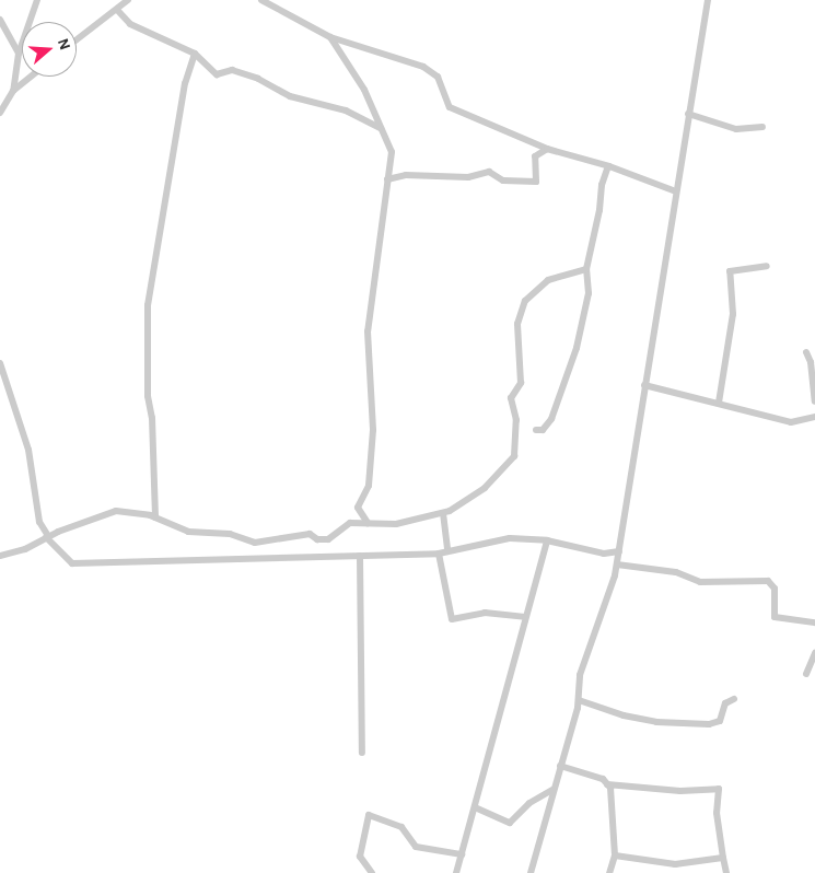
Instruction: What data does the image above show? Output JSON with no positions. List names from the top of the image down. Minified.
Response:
{"north":"right"}
